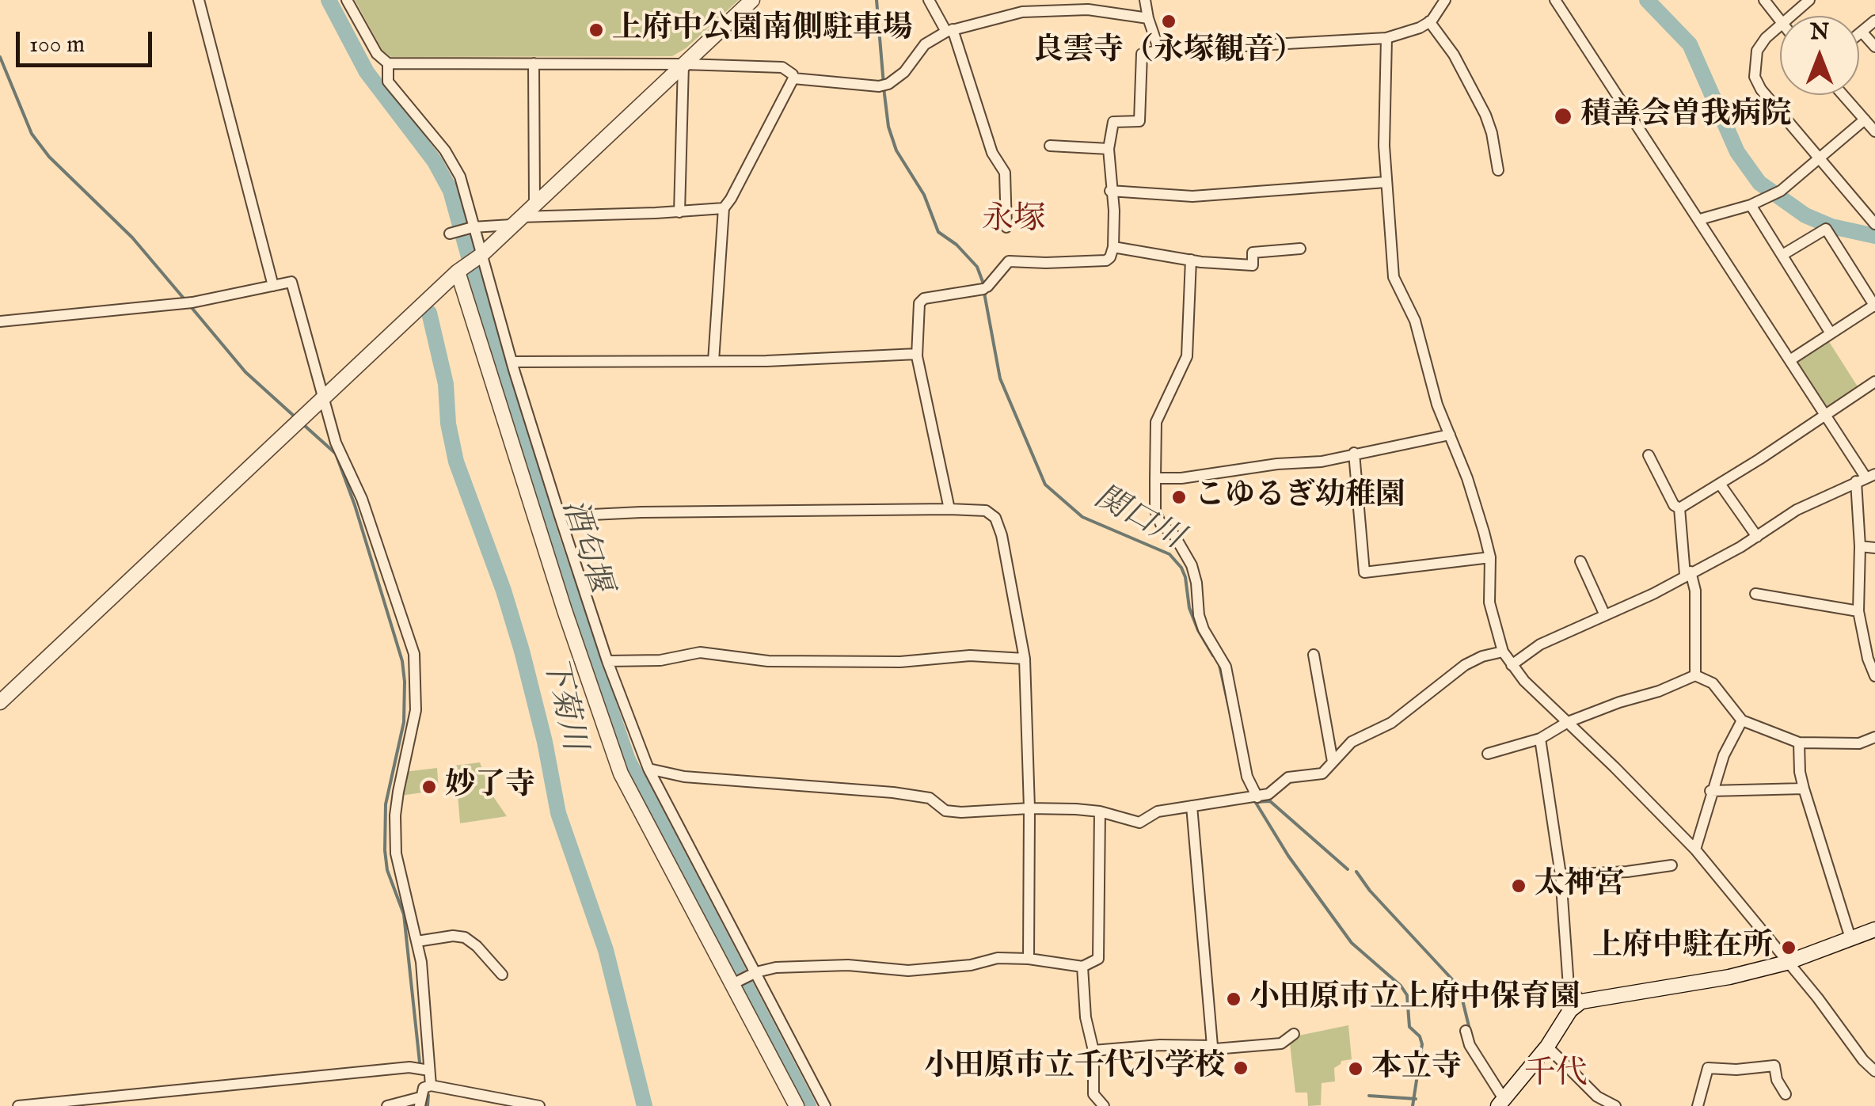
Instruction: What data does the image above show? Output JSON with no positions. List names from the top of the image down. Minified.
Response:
{"districts":["永塚","千代"],"water":["関口川","酒匂堰","下菊川"],"places":["良雲寺（永塚観音）","上府中公園南側駐車場","積善会曽我病院","こゆるぎ幼稚園","妙了寺","太神宮","上府中駐在所","小田原市立上府中保育園","小田原市立千代小学校","本立寺"],"scale_bar":"100 m","north":"top"}
